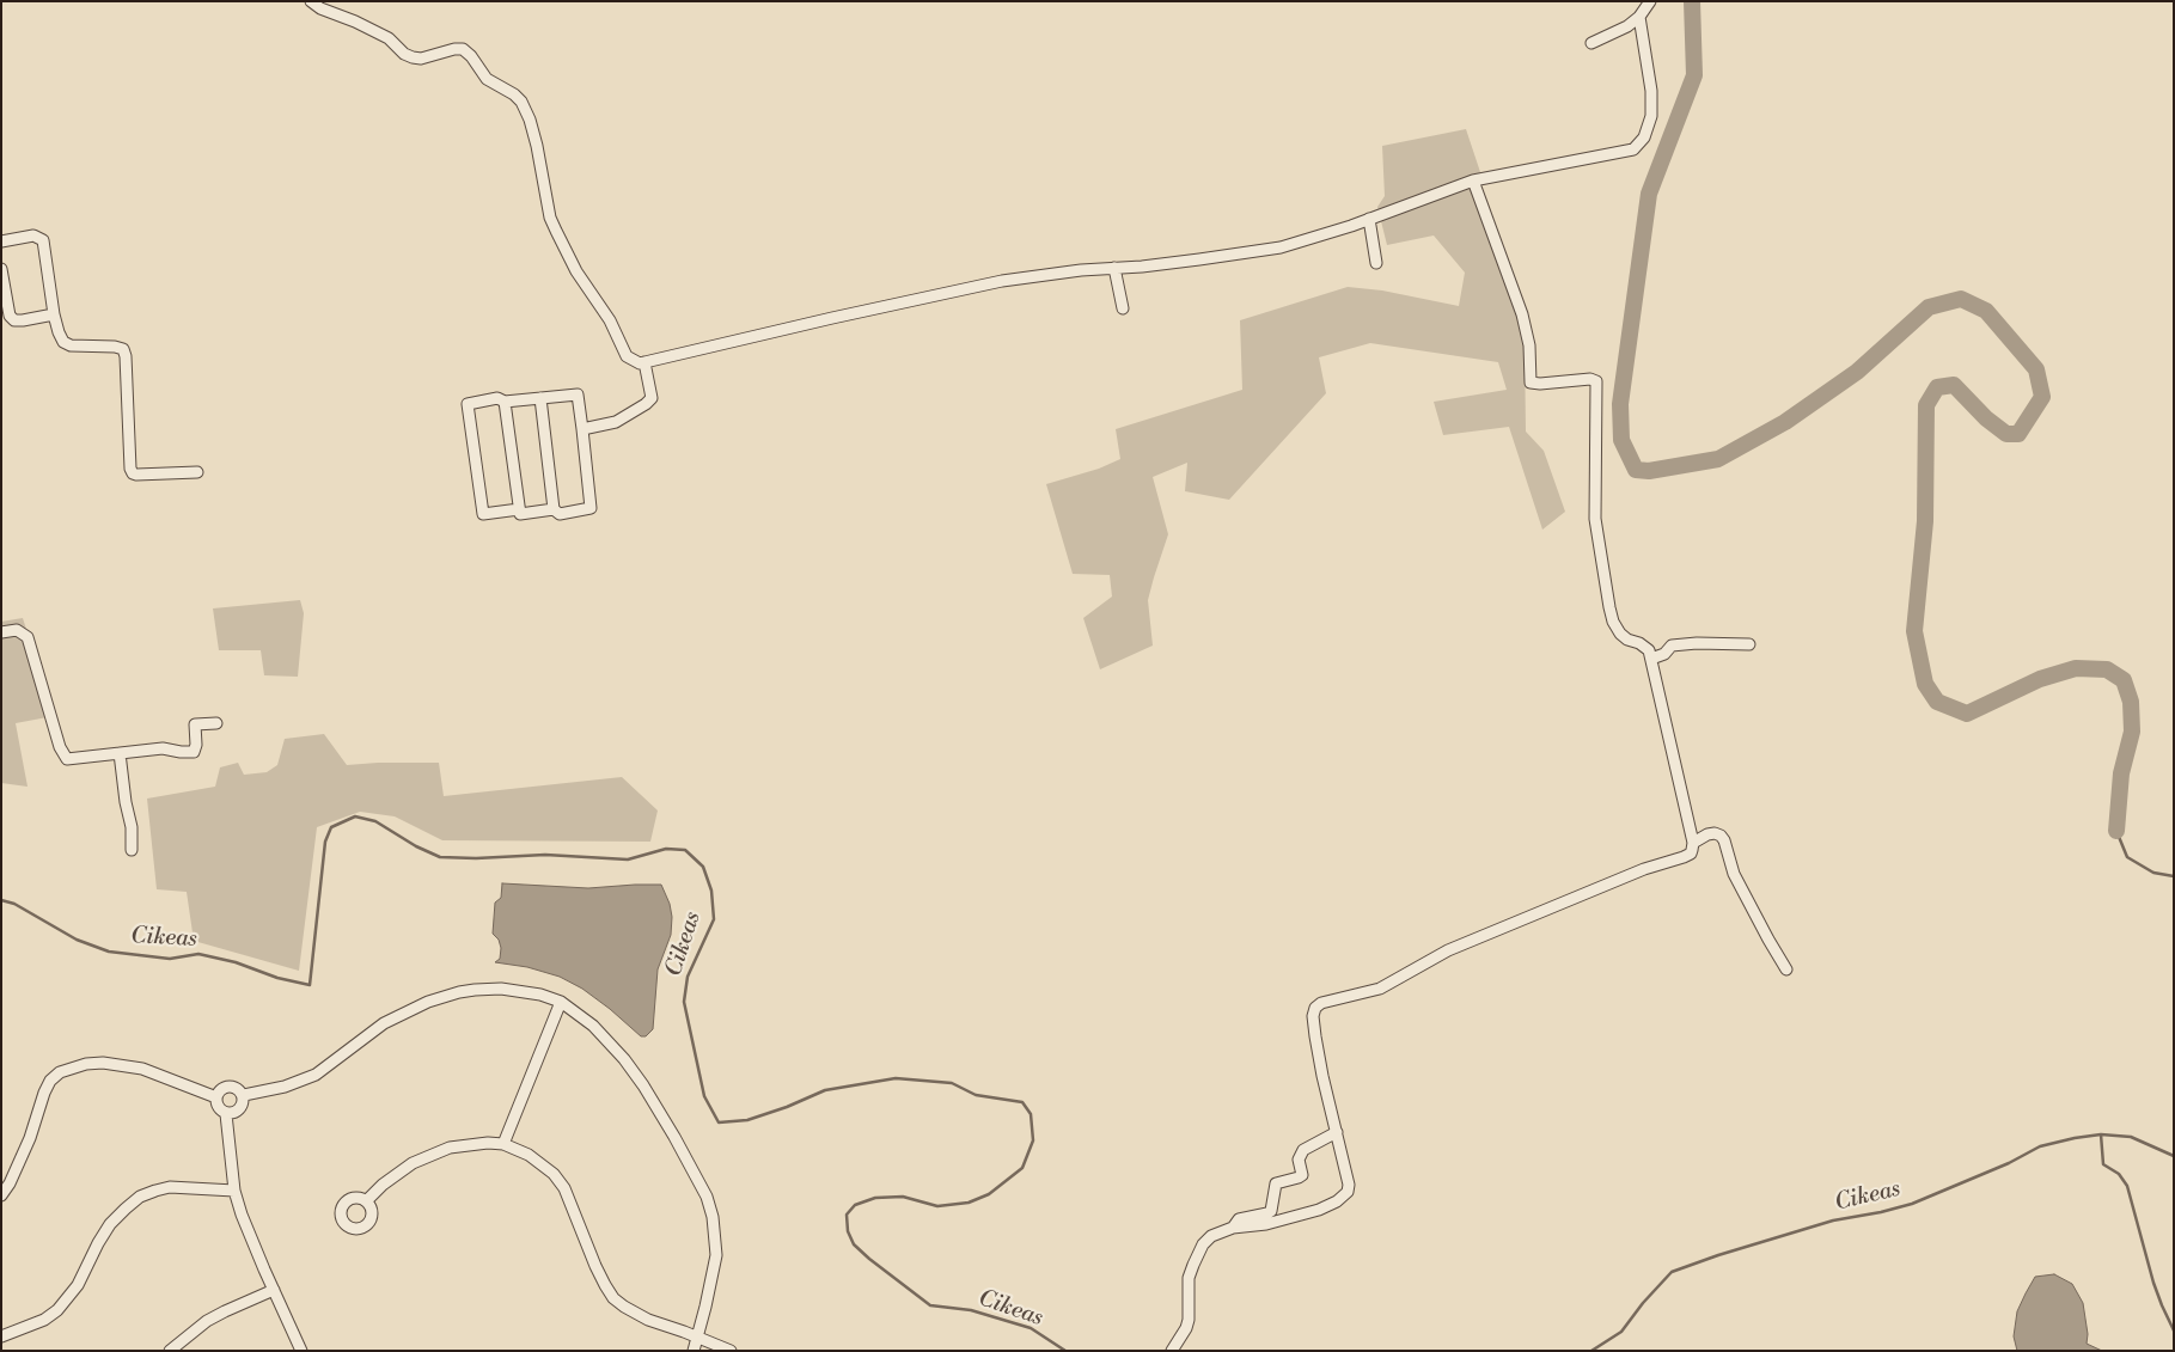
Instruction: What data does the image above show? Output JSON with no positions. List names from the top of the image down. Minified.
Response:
{"water":["Cikeas"]}
